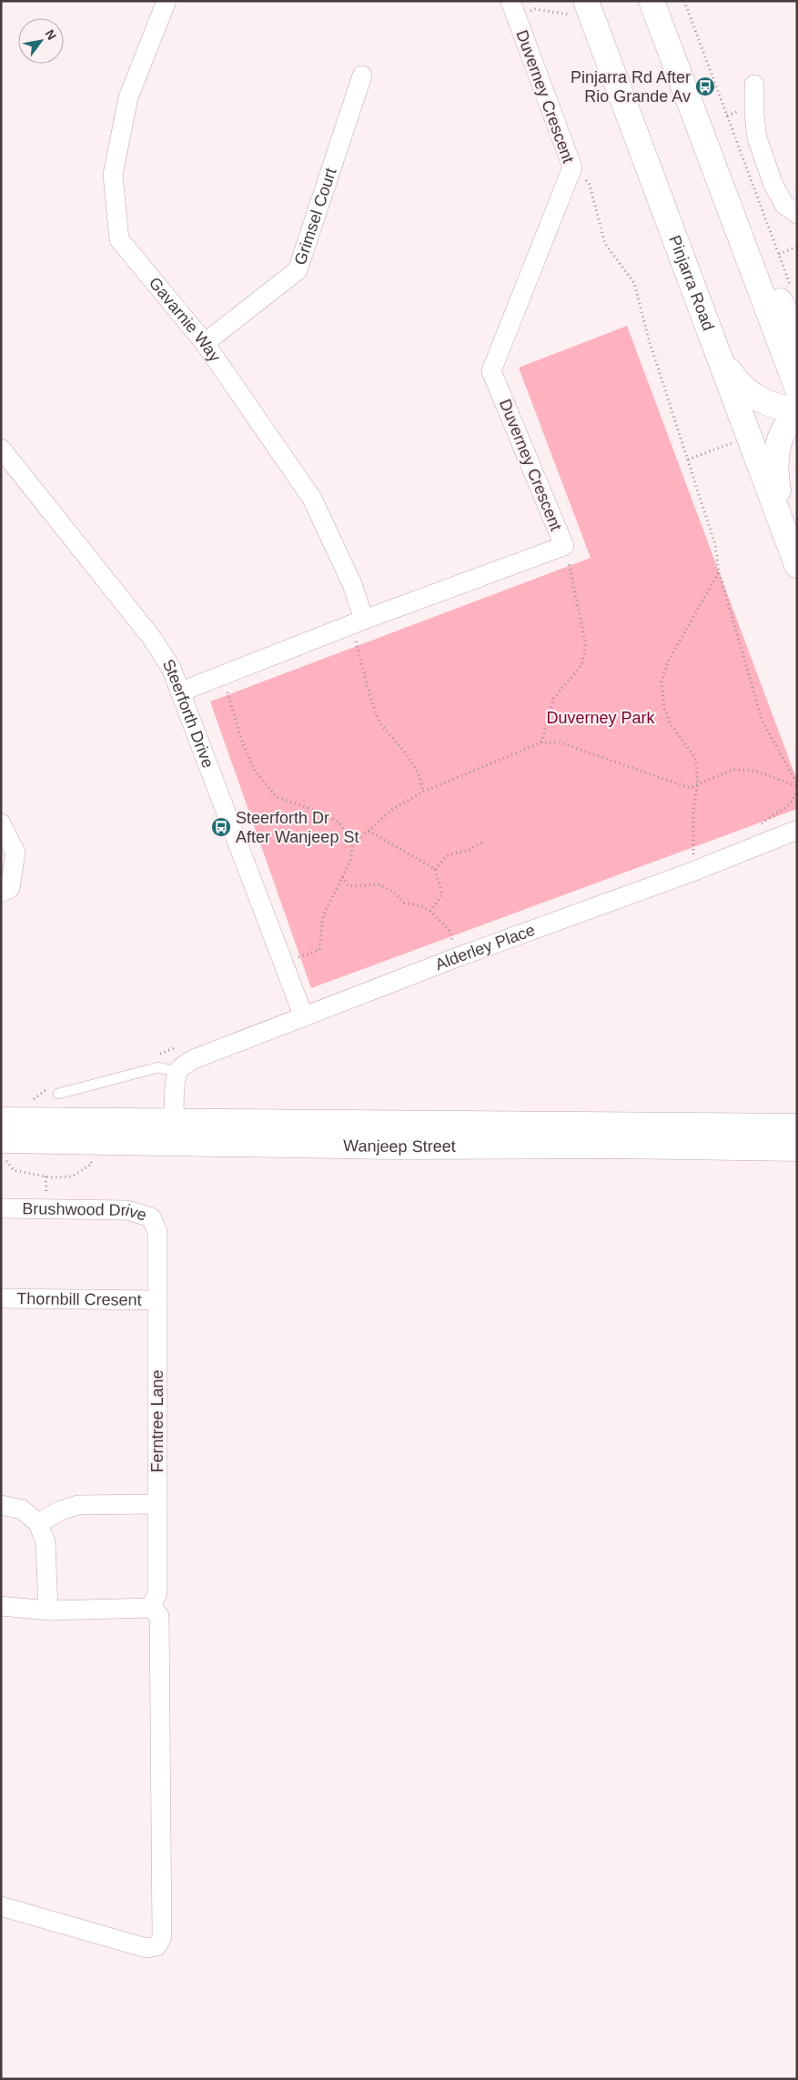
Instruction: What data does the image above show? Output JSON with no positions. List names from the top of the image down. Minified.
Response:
{"streets":{"main road":["Pinjarra Road","Wanjeep Street"],"street":["Duverney Crescent","Grimsel Court","Gavarnie Way","Steerforth Drive","Alderley Place","Brushwood Drive","Thornbill Cresent","Ferntree Lane"]},"crossings":[["Duverney Crescent","Gavarnie Way"],["Duverney Crescent","Steerforth Drive"],["Grimsel Court","Gavarnie Way"],["Steerforth Drive","Alderley Place"],["Brushwood Drive","Ferntree Lane"],["Thornbill Cresent","Ferntree Lane"]],"parks":["Duverney Park"],"places":{"bus stop":["Pinjarra Rd After Rio Grande Av","Steerforth Dr After Wanjeep St"]},"north":"top right"}
